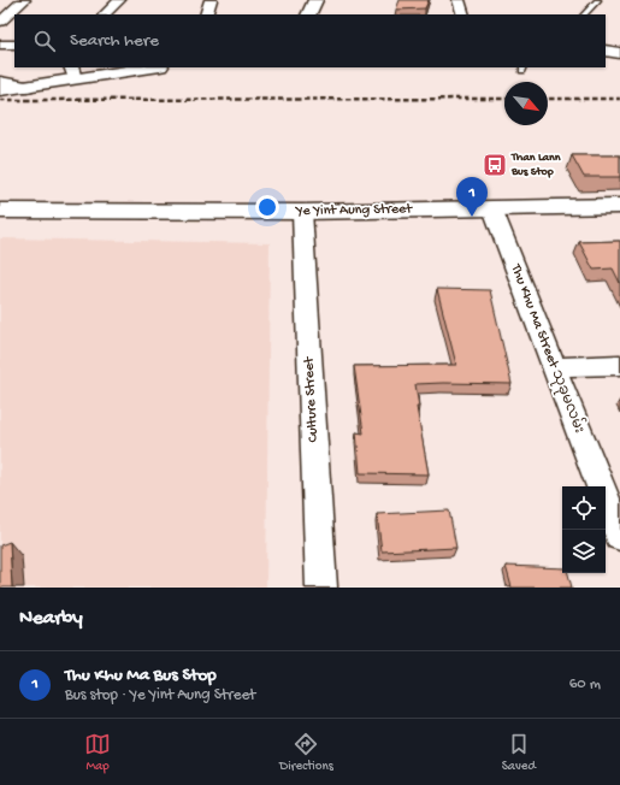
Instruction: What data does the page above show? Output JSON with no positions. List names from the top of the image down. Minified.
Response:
{"streets":{"main road":["Ye Yint Aung Street"],"street":["Thu Khu Ma Street သုခုမလမ်း","Culture Street"]},"crossings":[["Ye Yint Aung Street","Thu Khu Ma Street သုခုမလမ်း"],["Ye Yint Aung Street","Culture Street"]],"places":{"bus stop":["Than Lann Bus Stop"]},"north":"bottom right","page":{"search":"Search here","pins":"1","heading":"Nearby","list":[{"mark":"1","name":"Thu Khu Ma Bus Stop","note":"Bus stop · Ye Yint Aung Street","value":"60 m"}],"nav":["Map","Directions","Saved"]}}
